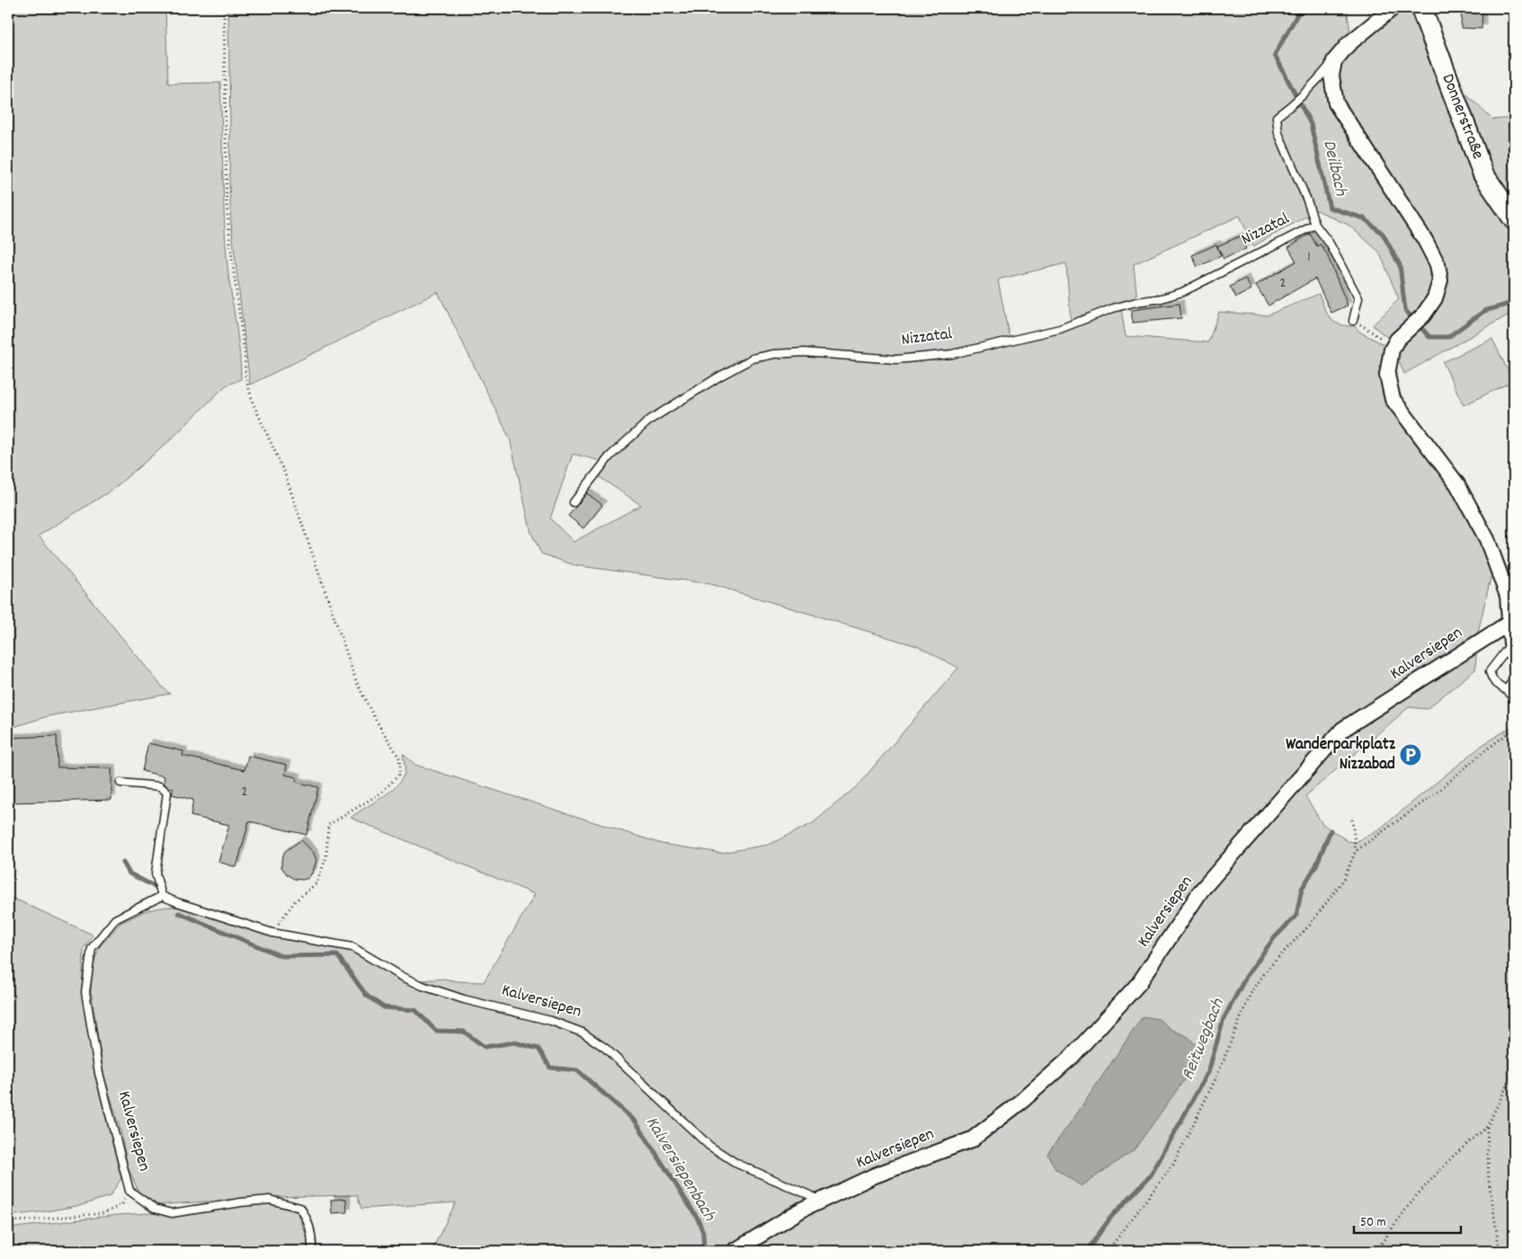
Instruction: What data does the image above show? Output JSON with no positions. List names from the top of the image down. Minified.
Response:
{"streets":{"main road":["Donnerstraße"],"street":["Nizzatal","Kalversiepen"]},"water":["Deilbach","Reitwegbach","Kalversiepenbach"],"places":{"parking":["Wanderparkplatz Nizzabad"]},"house_numbers":["1","2","2"],"scale_bar":"50 m"}
